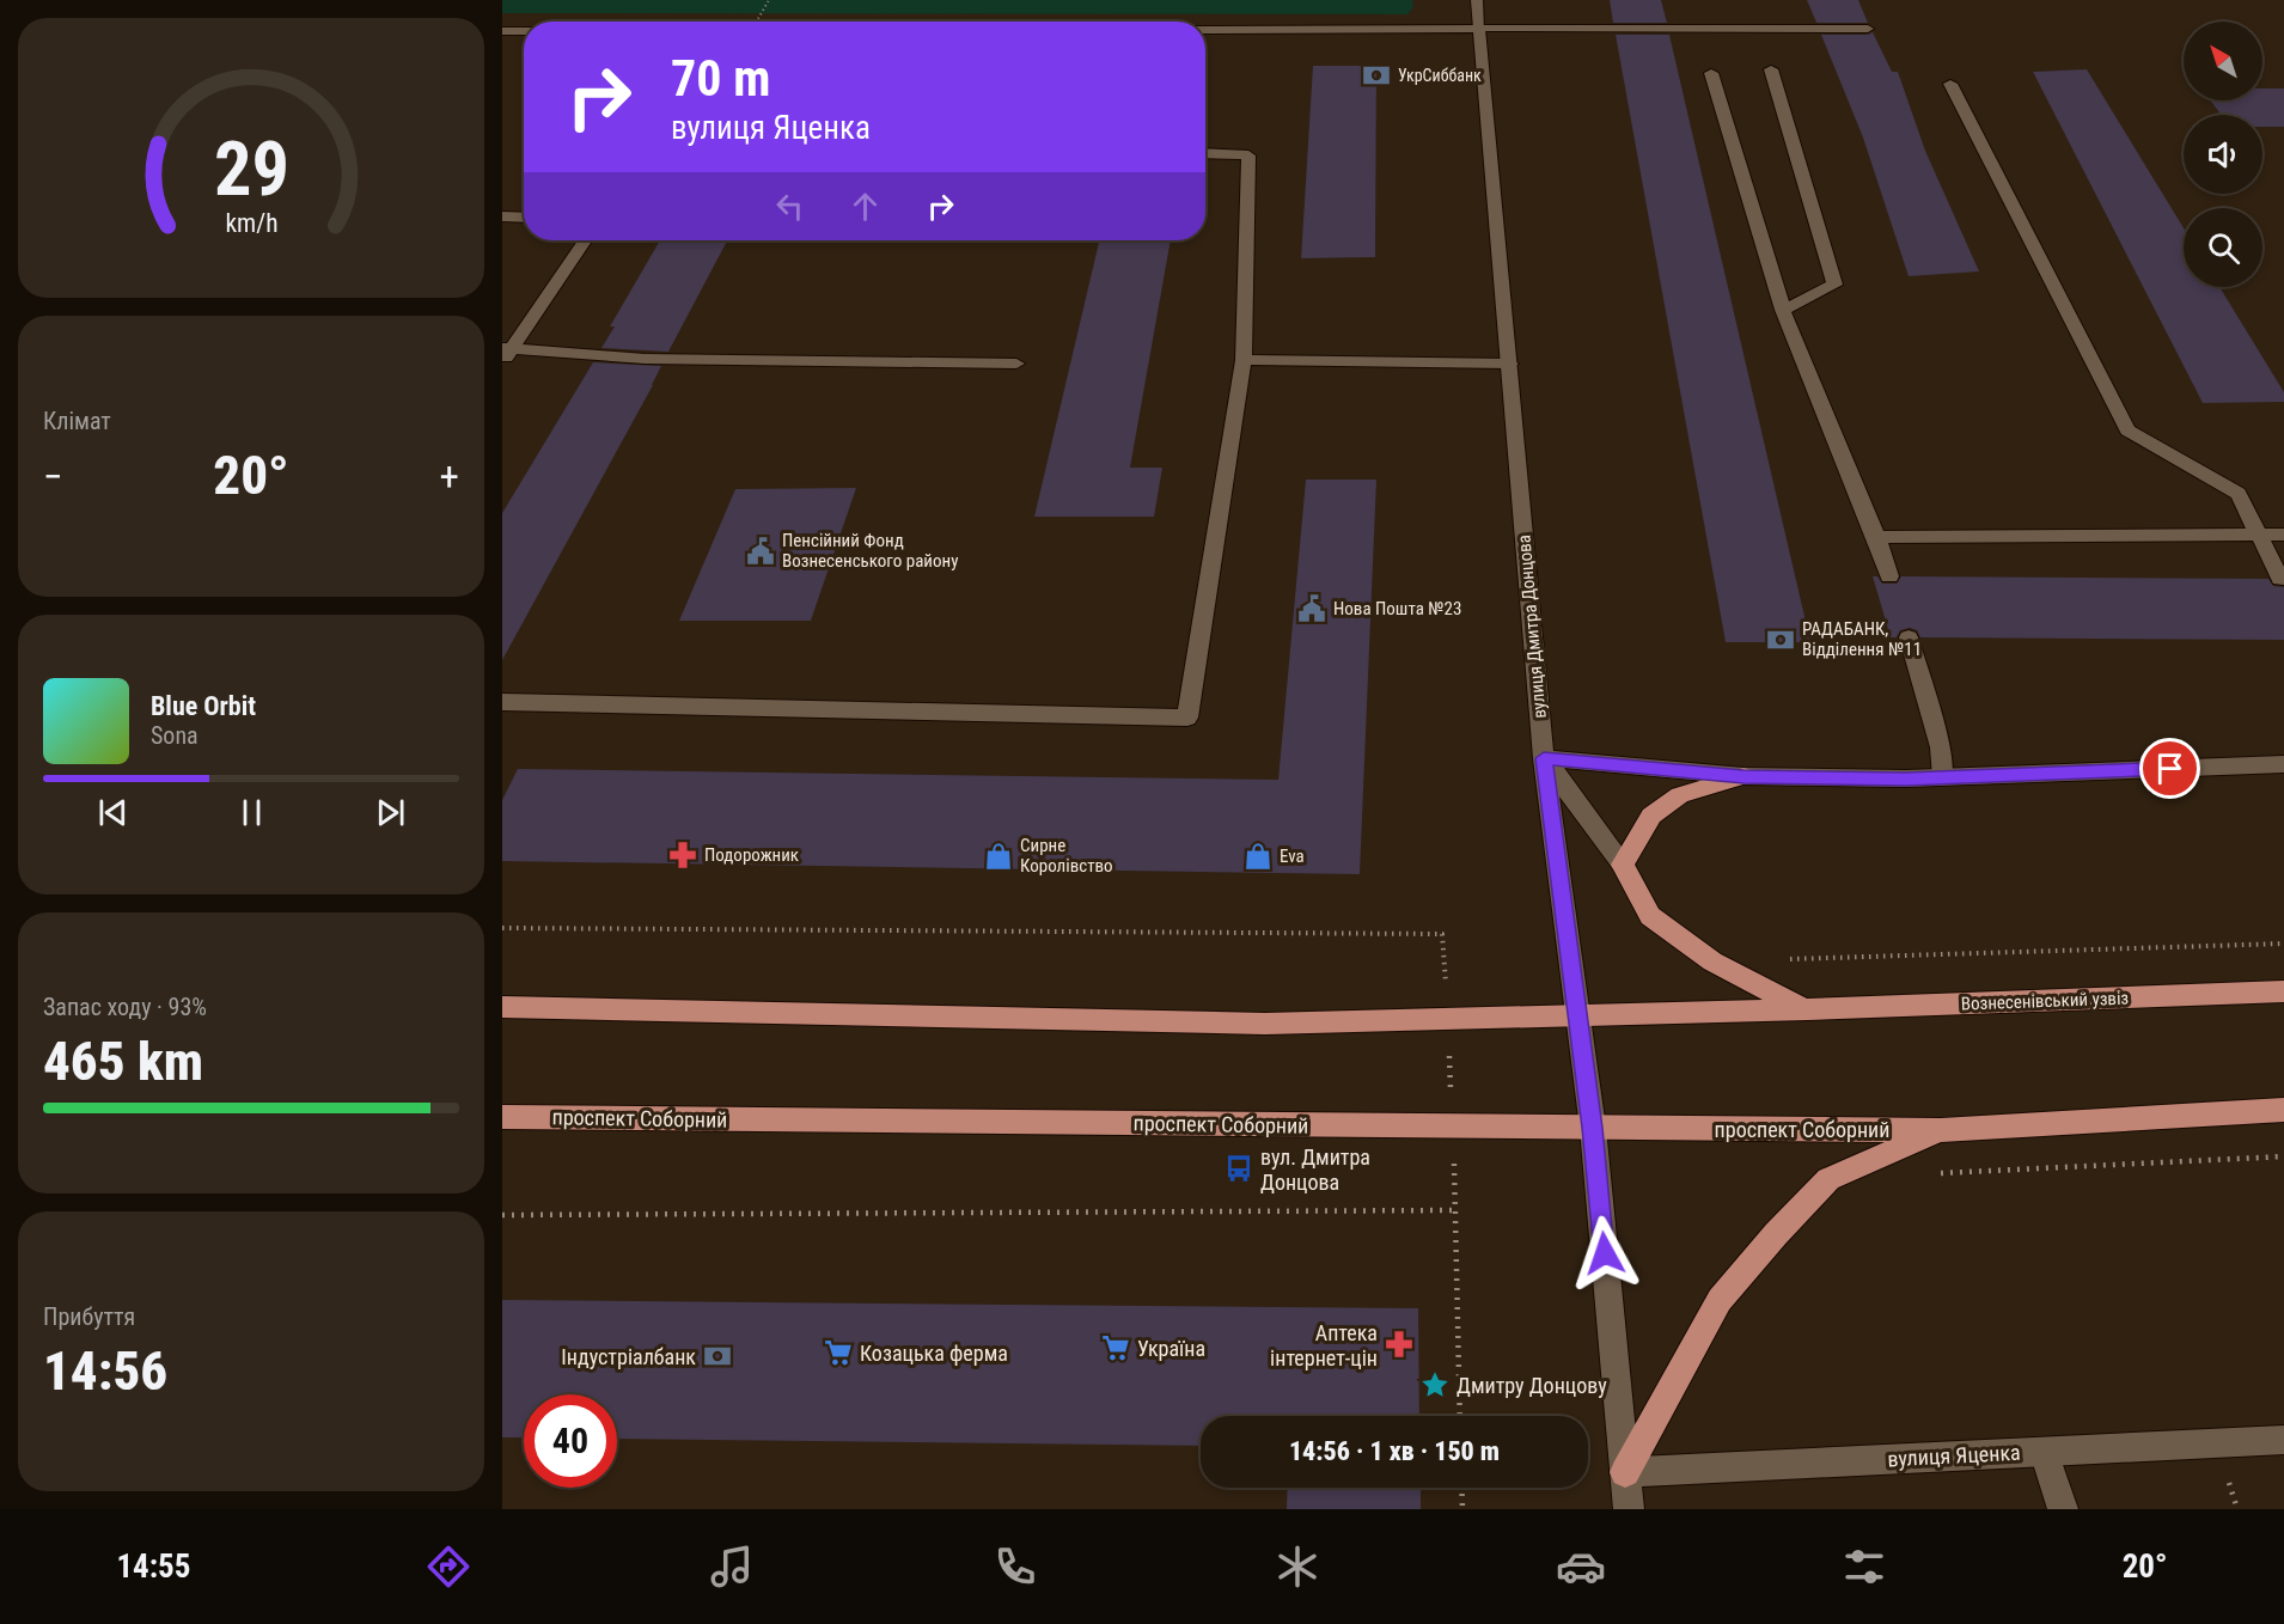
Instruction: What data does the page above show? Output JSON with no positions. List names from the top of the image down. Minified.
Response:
{"streets":{"main road":["Вознесенівський узвіз","проспект Соборний"],"street":["вулиця Дмитра Донцова","вулиця Яценка"]},"crossings":[["вулиця Дмитра Донцова","проспект Соборний"],["вулиця Дмитра Донцова","вулиця Яценка"]],"places":{"bank":["УкрСиббанк","РАДАБАНК, Відділення №11","Індустріалбанк"],"public building":["Пенсійний Фонд Вознесенського району","Нова Пошта №23"],"pharmacy":["Подорожник","Аптека інтернет-цін"],"shop":["Сирне Королівство","Eva"],"bus stop":["вул. Дмитра Донцова"],"supermarket":["Україна","Козацька ферма"],"place":["Дмитру Донцову"]},"north":"top left","page":{"turn":["70 m","вулиця Яценка"],"tile":["Клімат",["Запас ходу · 93%","465 km"],["Прибуття","14:56"]],"heat":["−","20°","+"],"song":["Blue Orbit","Sona"],"limit":"40","trip":"14:56 · 1 хв · 150 m","tabs":["14:55","20°"],"gauge":["29","km/h"]}}
